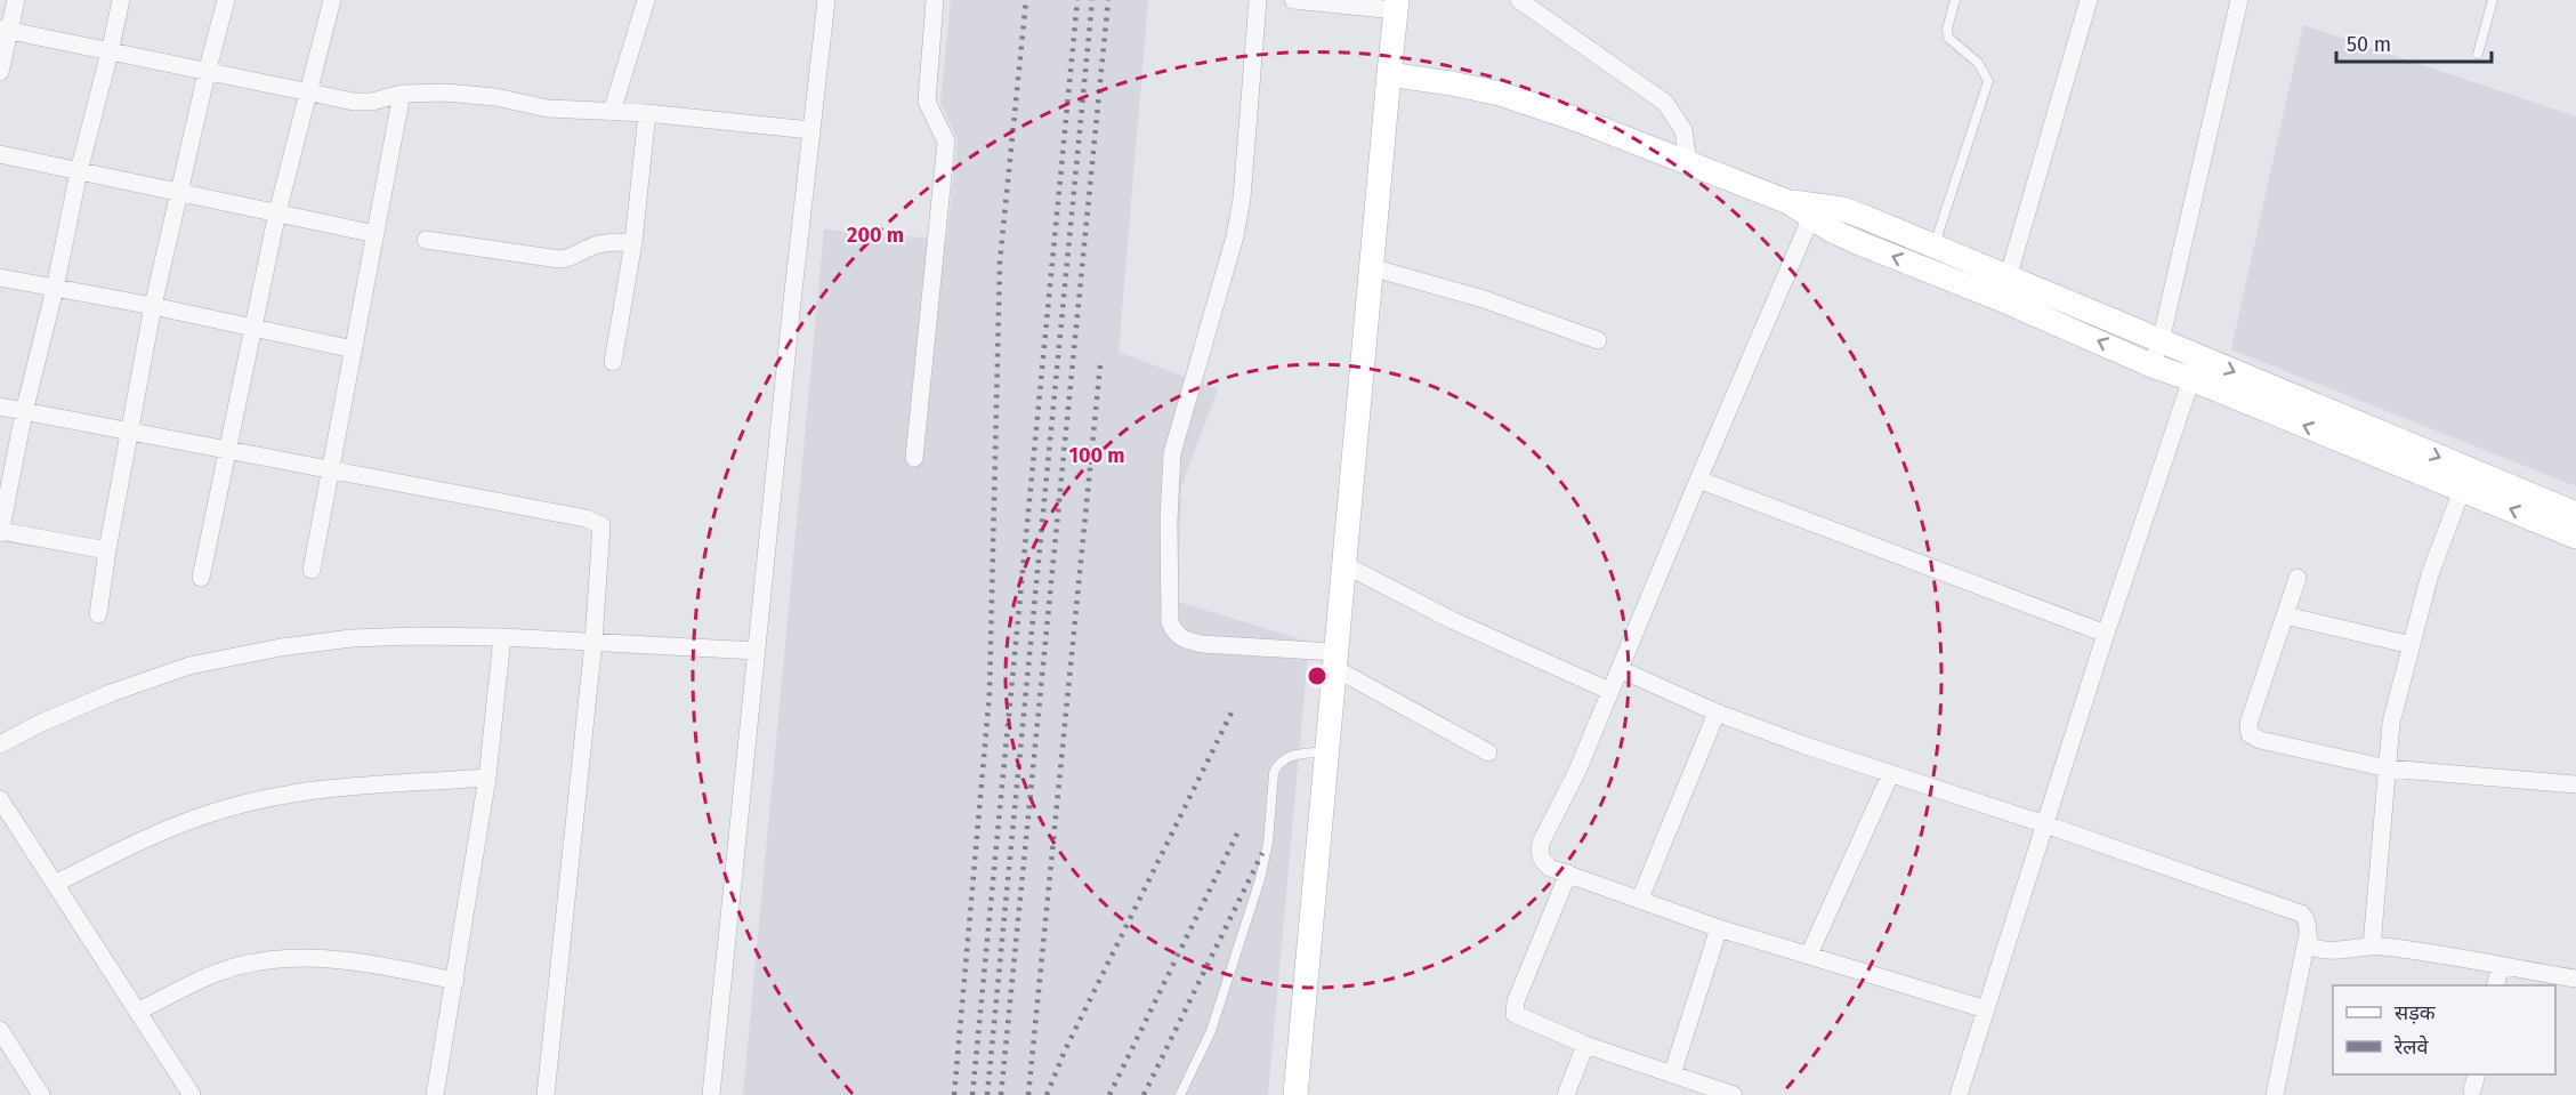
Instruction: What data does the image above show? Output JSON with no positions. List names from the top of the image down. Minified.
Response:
{"legend":["सड़क","रेलवे"],"scale_bar":"50 m","rings":["200 m","100 m"]}
